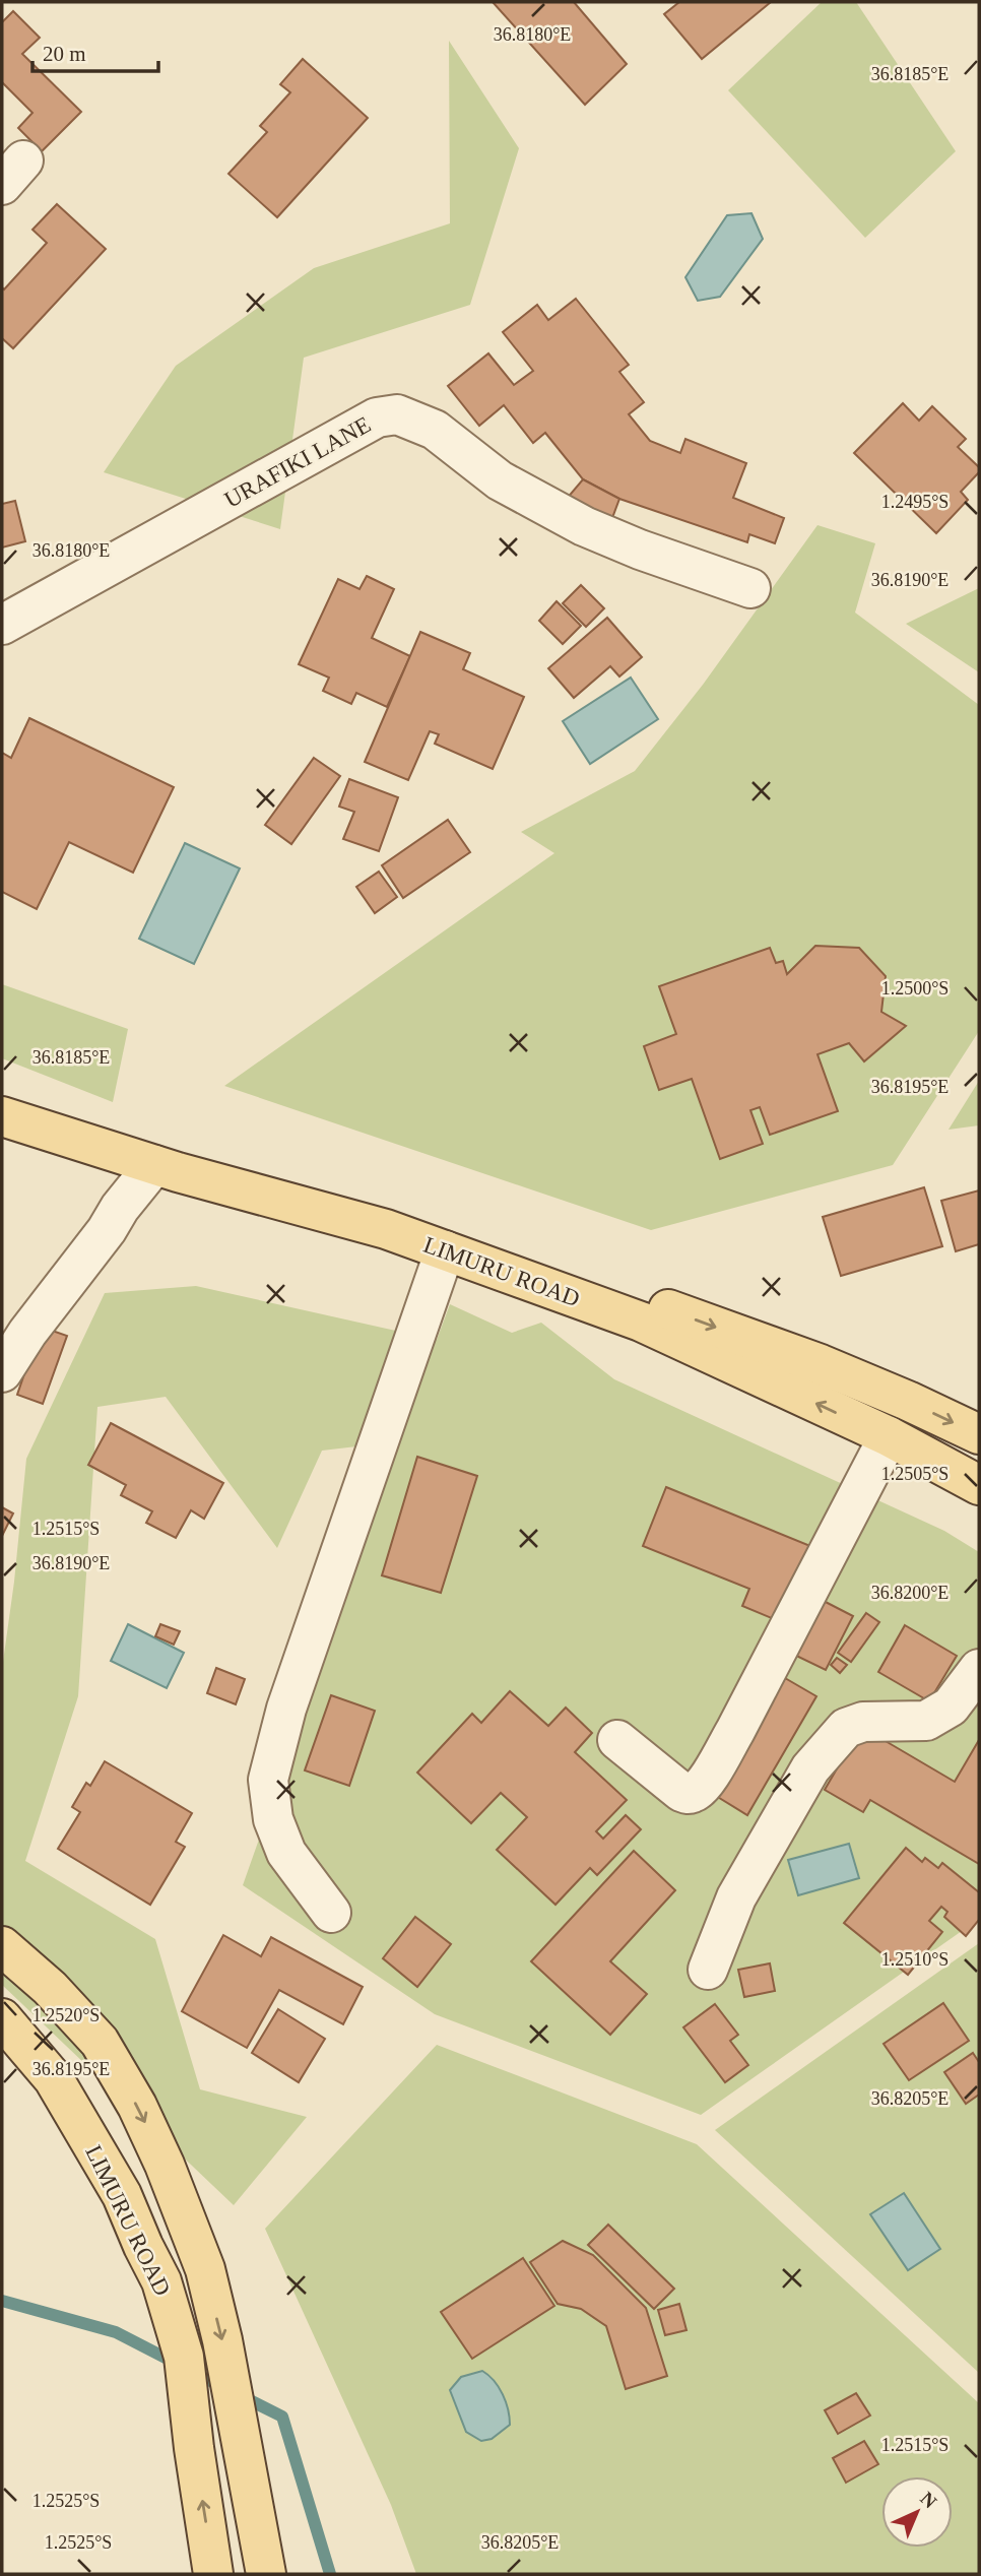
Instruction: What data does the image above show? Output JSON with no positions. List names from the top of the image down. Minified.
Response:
{"streets":{"main road":["LIMURU ROAD"],"street":["URAFIKI LANE"]},"scale_bar":"20 m","north":"top right","coordinates":["36.8180°E","36.8185°E","1.2495°S","36.8190°E","1.2500°S","36.8195°E","1.2505°S","1.2515°S","36.8200°E","1.2510°S","1.2520°S","36.8205°E","1.2525°S"]}
